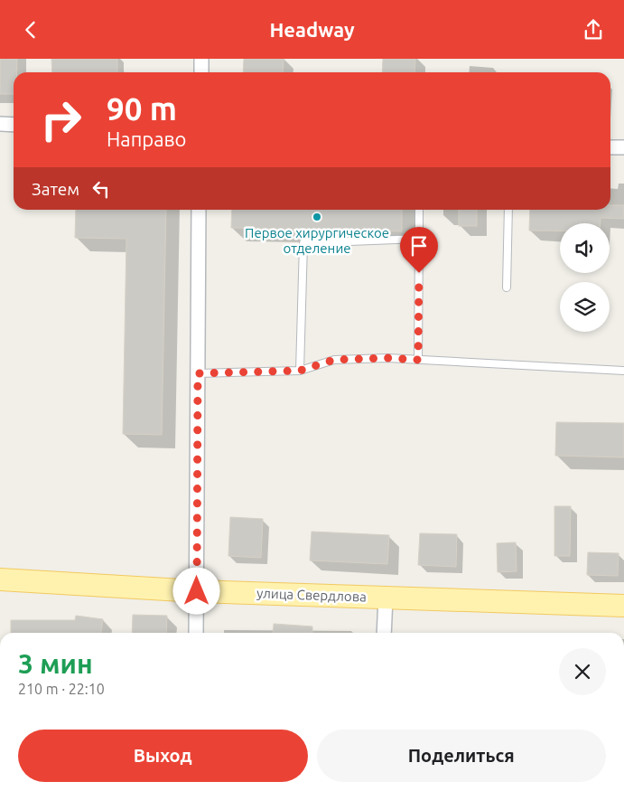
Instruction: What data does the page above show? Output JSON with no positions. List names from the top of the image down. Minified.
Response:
{"streets":{"main road":["улица Свердлова"]},"places":["Первое хирургическое отделение"],"page":{"header":"Headway","turn":["90 m","Направо"],"then":"Затем","heading":["3 мин","210 m · 22:10"],"buttons":["Выход","Поделиться"]}}
